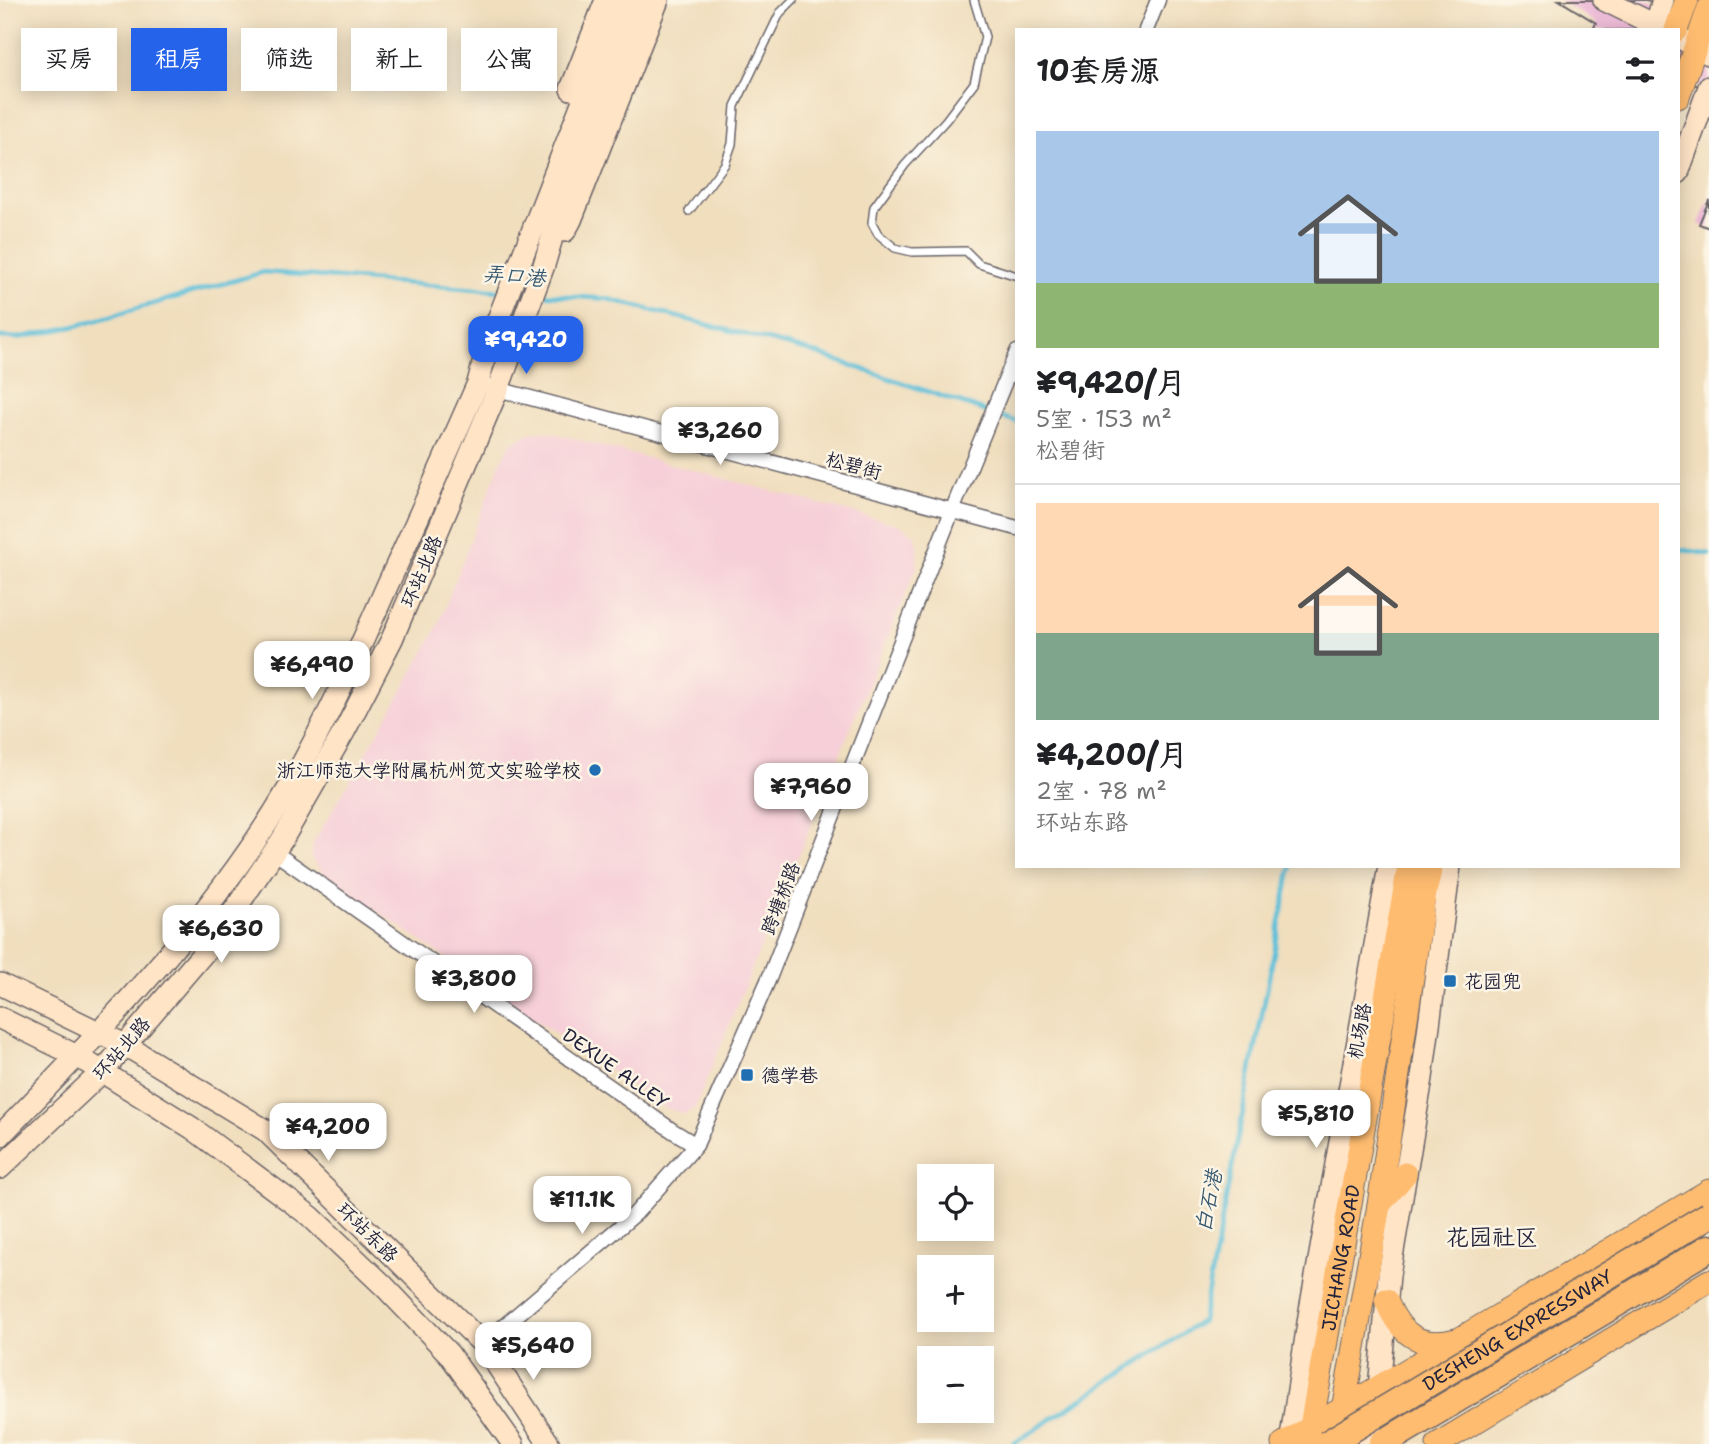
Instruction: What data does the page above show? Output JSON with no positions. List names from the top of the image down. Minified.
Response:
{"streets":{"highway":["DESHENG EXPRESSWAY"],"main road":["环站北路","机场路","环站东路","JICHANG ROAD"],"street":["松碧街","跨塘桥路","DEXUE ALLEY"]},"crossings":[["松碧街","环站北路"],["松碧街","跨塘桥路"],["环站北路","DEXUE ALLEY"],["环站北路","环站东路"],["跨塘桥路","DEXUE ALLEY"],["跨塘桥路","环站东路"],["机场路","JICHANG ROAD"],["JICHANG ROAD","DESHENG EXPRESSWAY"]],"districts":["花园社区"],"water":["弄口港","白石港"],"places":{"other":["浙江师范大学附属杭州笕文实验学校"],"transit":["花园兜","德学巷"]},"page":{"chip":["买房","租房","筛选","新上","公寓"],"heading":"10套房源","list":[{"name":"¥9,420/月","note":"5室 · 153 m² · 松碧街"},{"name":"¥4,200/月","note":"2室 · 78 m² · 环站东路"}],"price":["¥9,420","¥3,260","¥6,490","¥7,960","¥6,630","¥3,800","¥5,810","¥4,200","¥11.1K","¥5,640"],"map_buttons":["+","−"]}}
